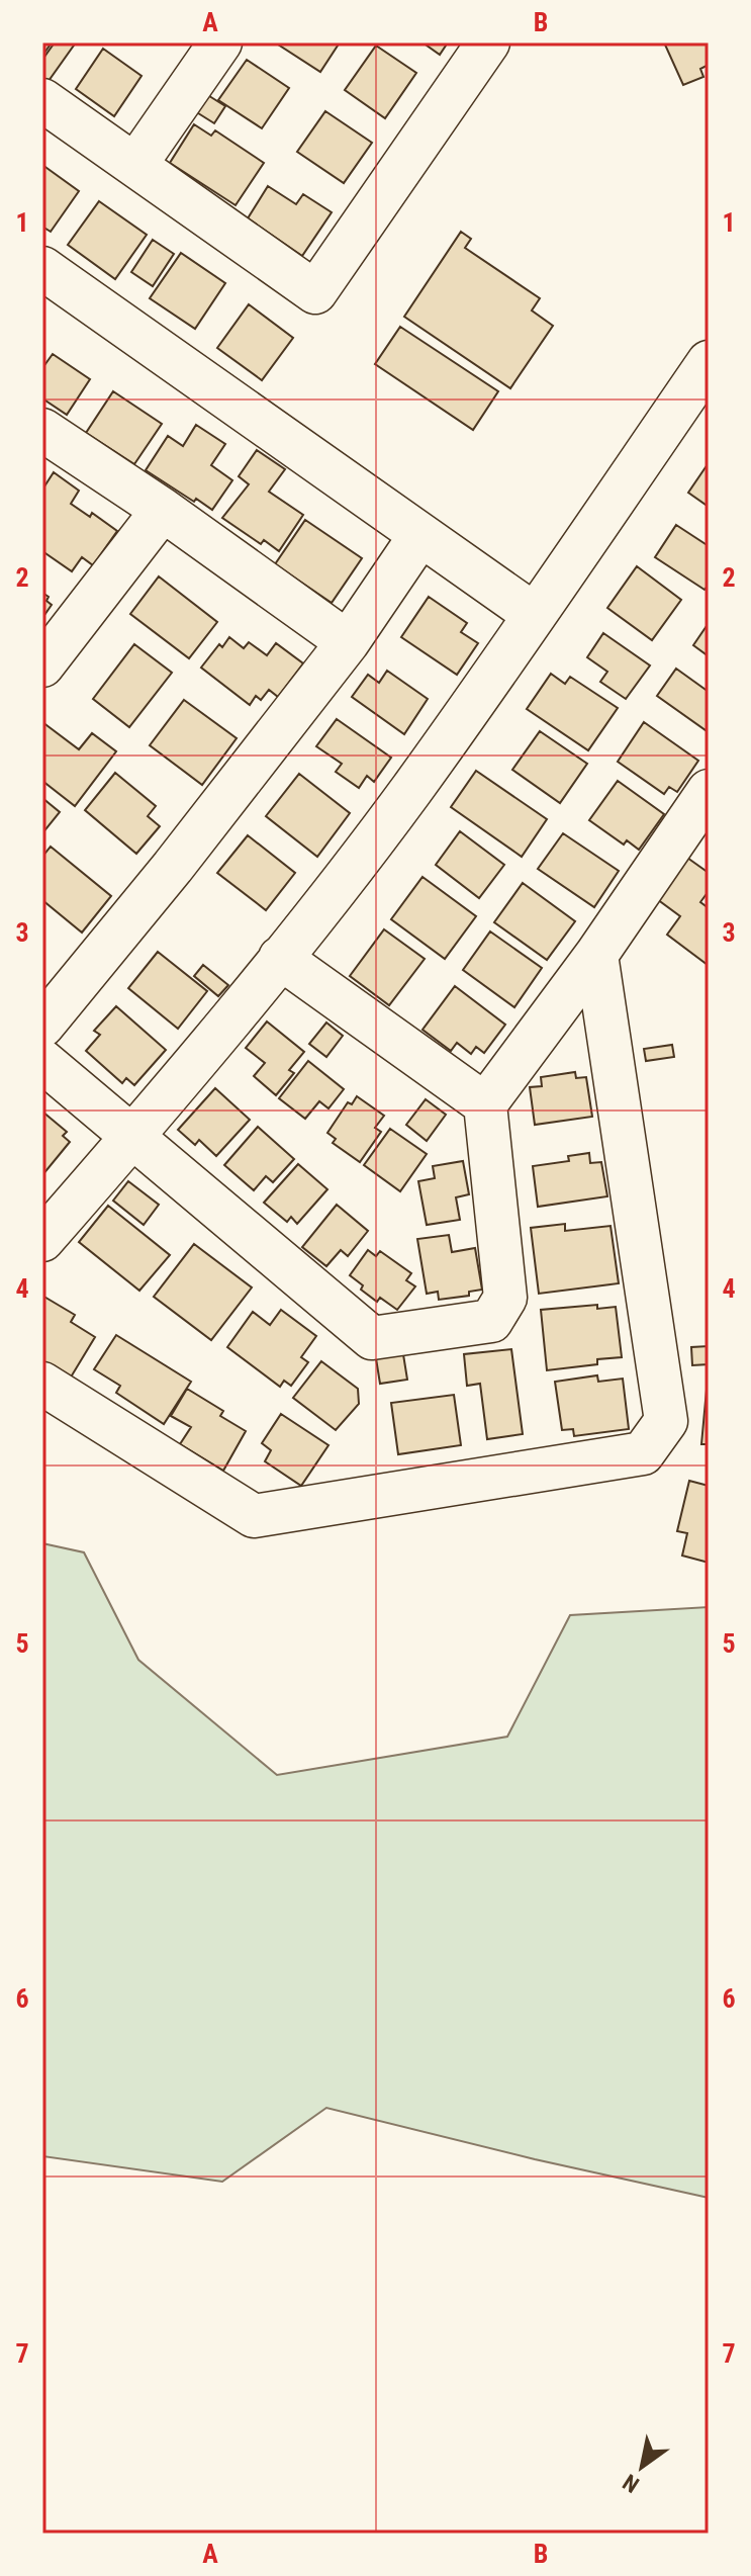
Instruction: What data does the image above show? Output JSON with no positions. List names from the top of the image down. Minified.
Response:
{"north":"bottom left","grid":{"columns":["A","B"],"rows":["1","2","3","4","5","6","7"]}}
